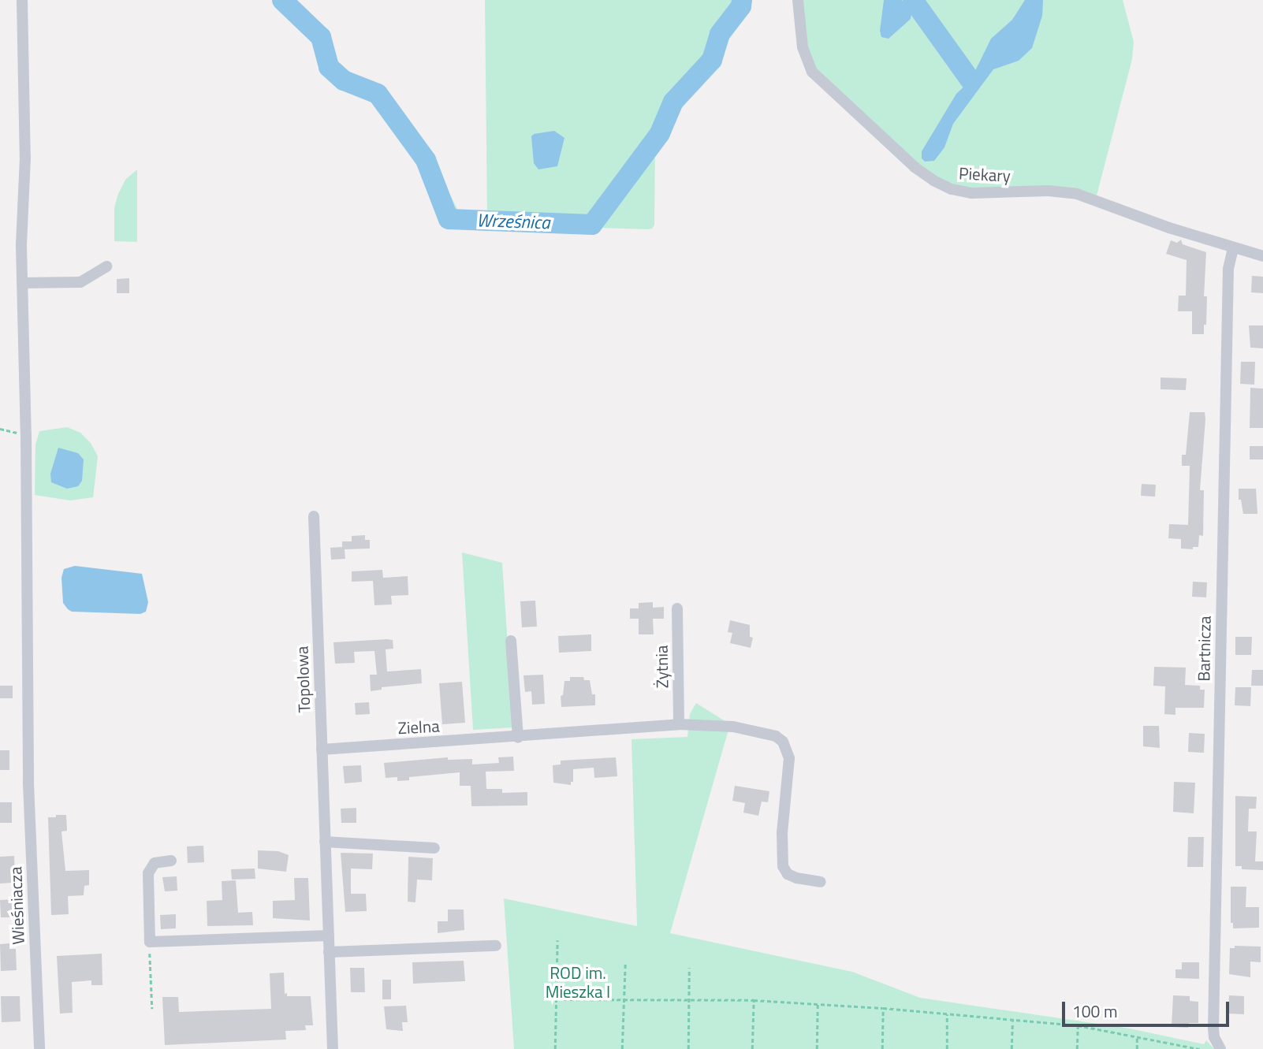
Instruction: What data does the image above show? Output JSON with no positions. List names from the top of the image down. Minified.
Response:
{"streets":{"street":["Piekary","Bartnicza","Żytnia","Topolowa","Zielna","Wieśniacza"]},"crossings":[["Piekary","Bartnicza"],["Żytnia","Zielna"],["Topolowa","Zielna"]],"water":["Wrześnica"],"parks":["ROD im. Mieszka I"],"scale_bar":"100 m"}
